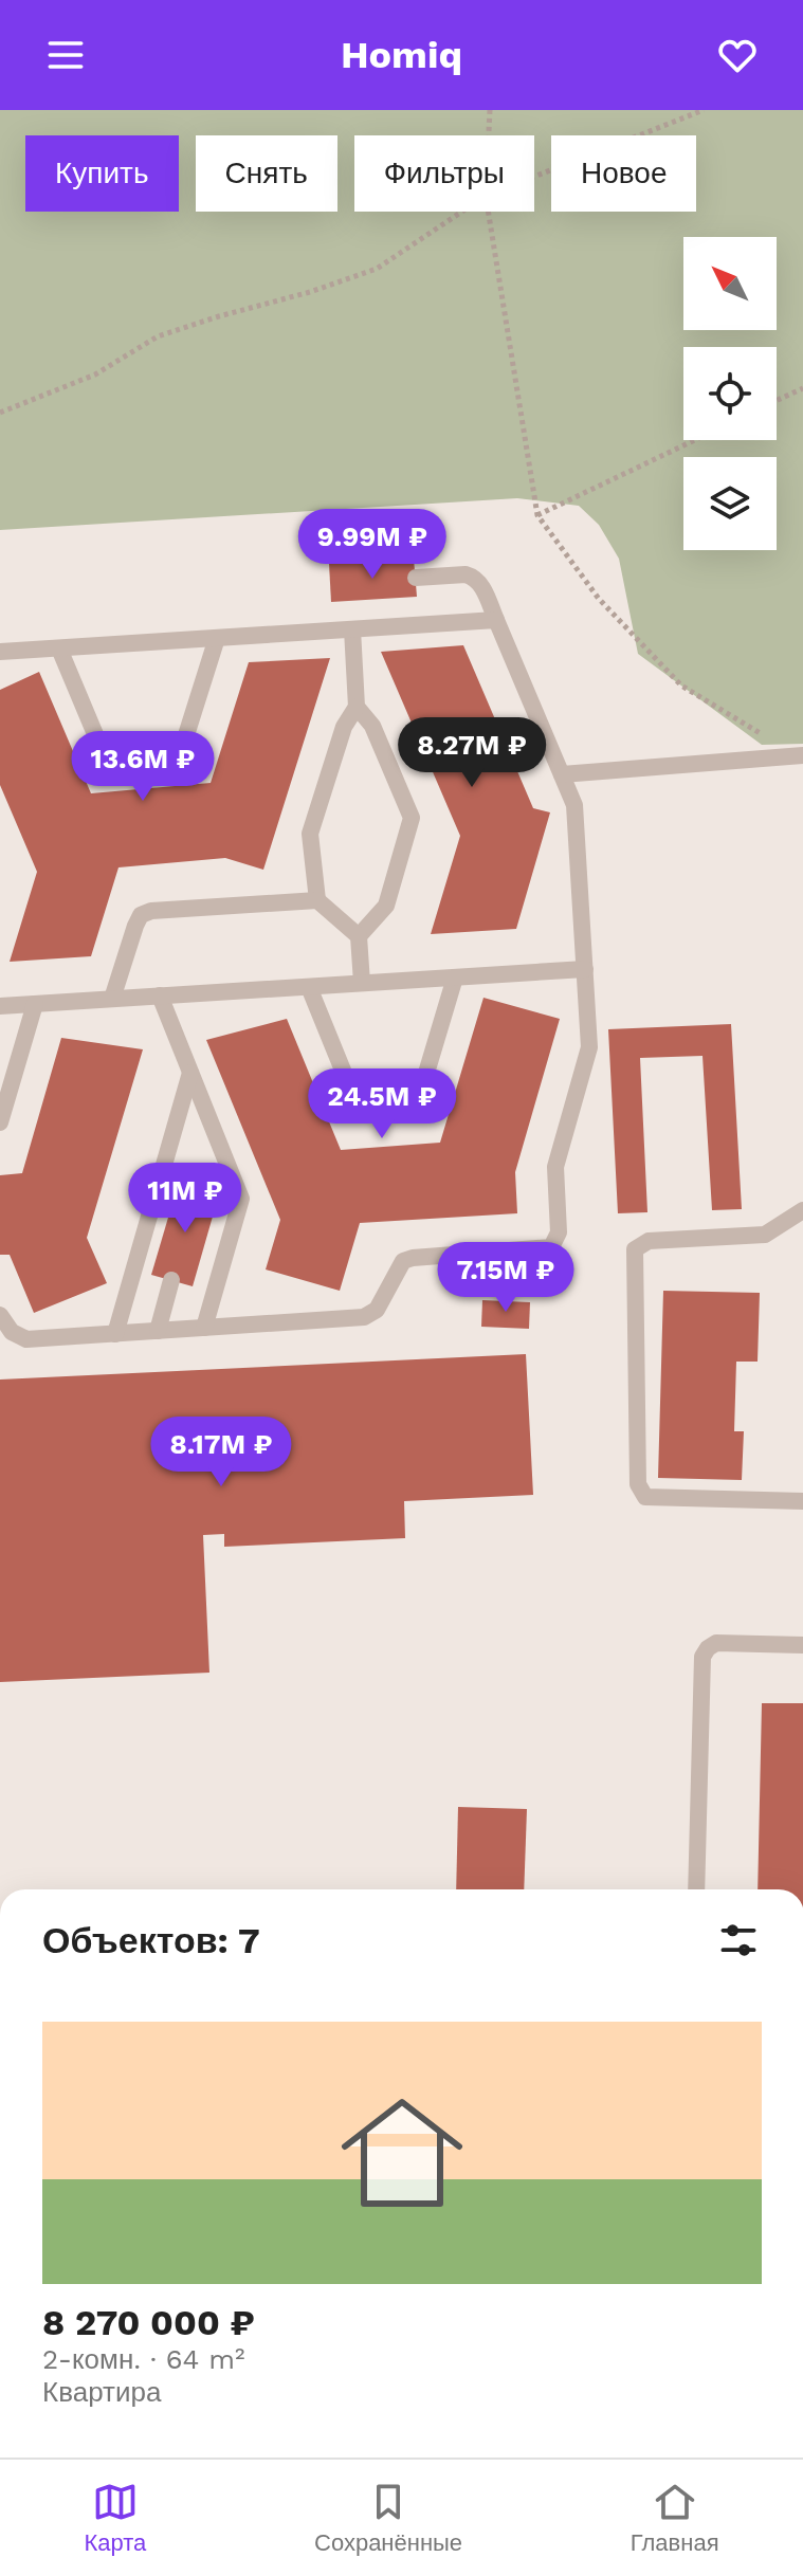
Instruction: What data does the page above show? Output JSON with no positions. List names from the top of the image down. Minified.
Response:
{"north":"top left","page":{"header":"Homiq","chip":["Купить","Снять","Фильтры","Новое"],"price":["9.99M ₽","8.27M ₽","13.6M ₽","24.5M ₽","11M ₽","7.15M ₽","8.17M ₽"],"heading":"Объектов: 7","list":[{"name":"8 270 000 ₽","note":"2-комн. · 64 m² · Квартира"}],"tabs":["Карта","Сохранённые","Главная"]}}
